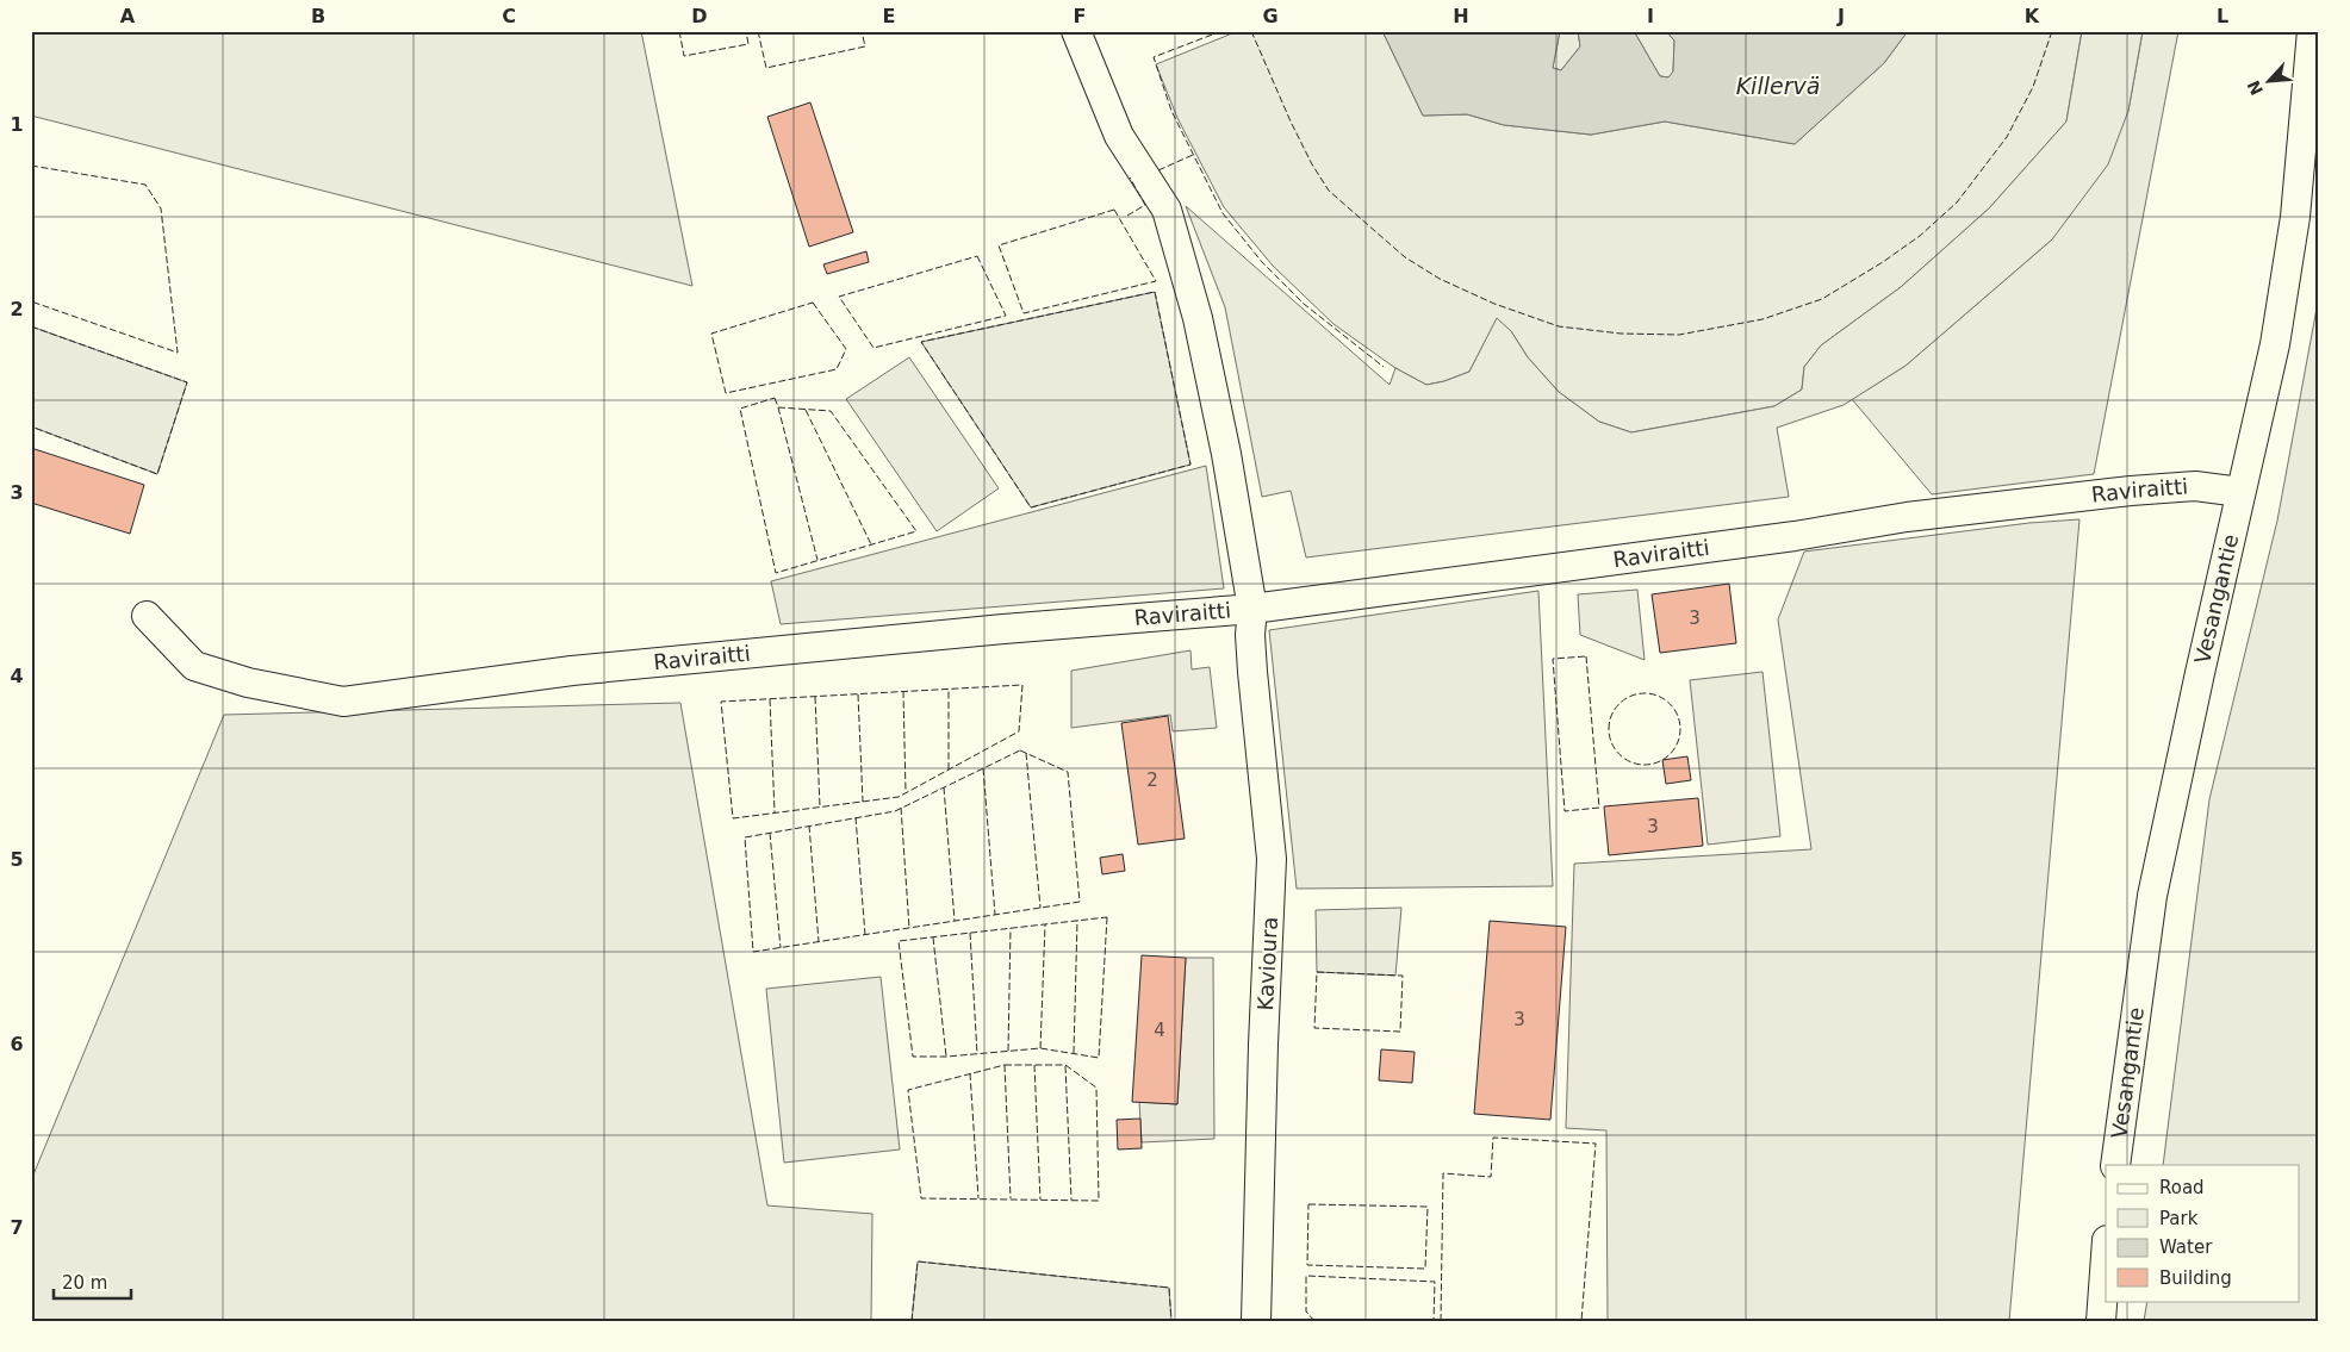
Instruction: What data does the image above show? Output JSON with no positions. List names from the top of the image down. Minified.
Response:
{"streets":{"street":["Raviraitti","Vesangantie","Kavioura"]},"crossings":[["Raviraitti","Vesangantie"],["Raviraitti","Kavioura"]],"water":["Killervä"],"house_numbers":["3","2","3","3","4"],"legend":["Road","Park","Water","Building"],"scale_bar":"20 m","north":"bottom left","grid":{"columns":["A","B","C","D","E","F","G","H","I","J","K","L"],"rows":["1","2","3","4","5","6","7"]}}
